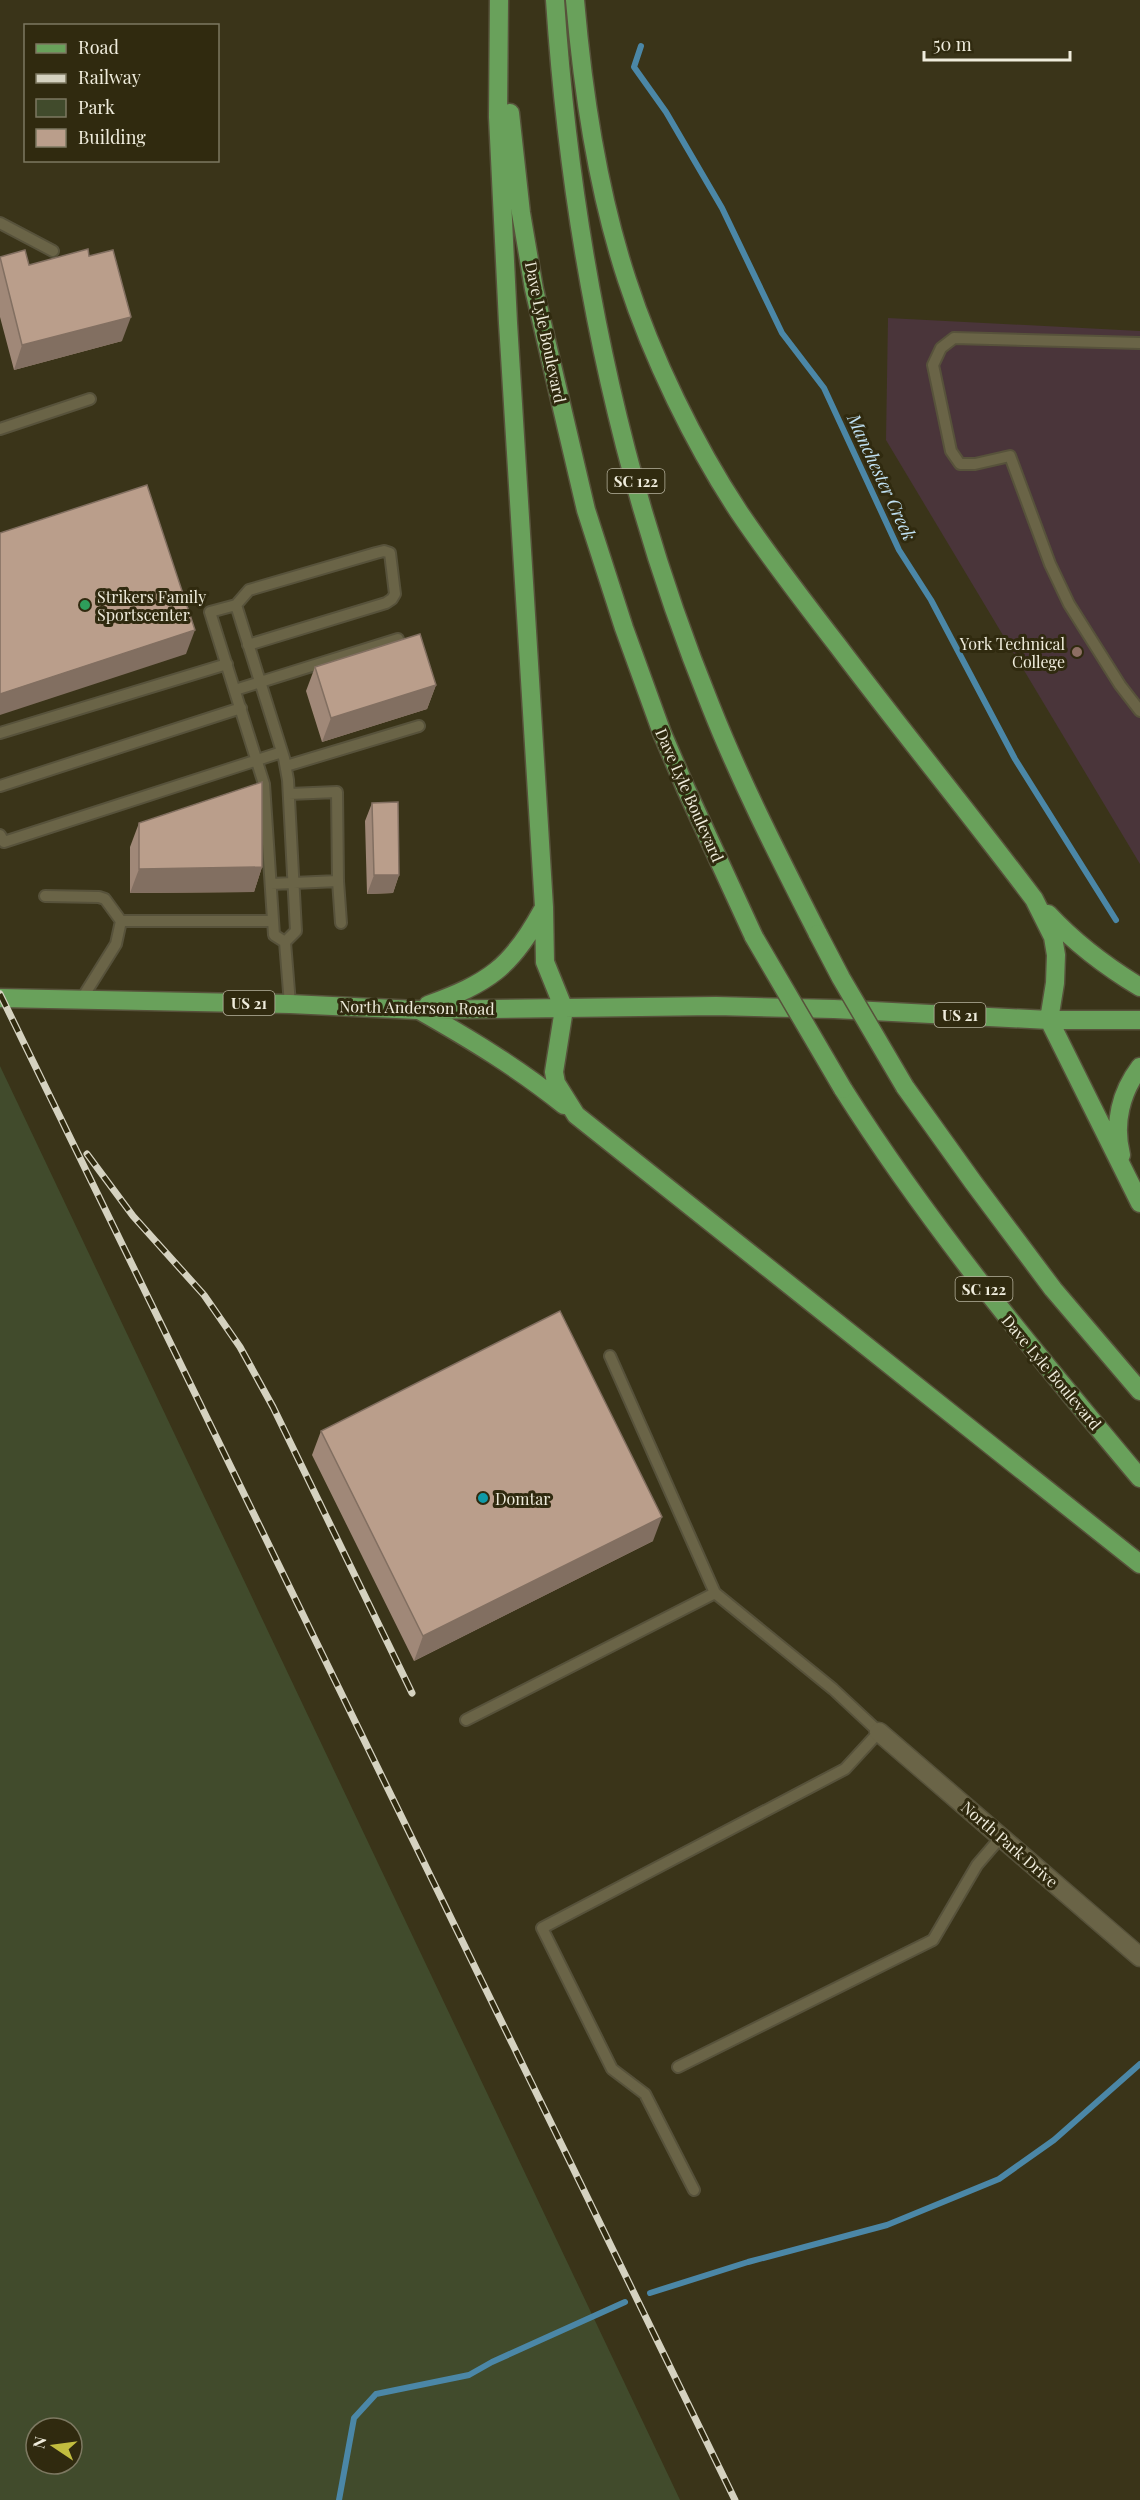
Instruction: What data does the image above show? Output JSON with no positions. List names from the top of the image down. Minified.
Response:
{"streets":{"main road":["Dave Lyle Boulevard","SC 122","US 21","North Anderson Road"],"street":["North Park Drive"]},"crossings":[["US 21","North Anderson Road"]],"water":["Manchester Creek"],"places":["Strikers Family Sportscenter","York Technical College","Domtar"],"legend":["Road","Railway","Park","Building"],"scale_bar":"50 m","north":"left"}
